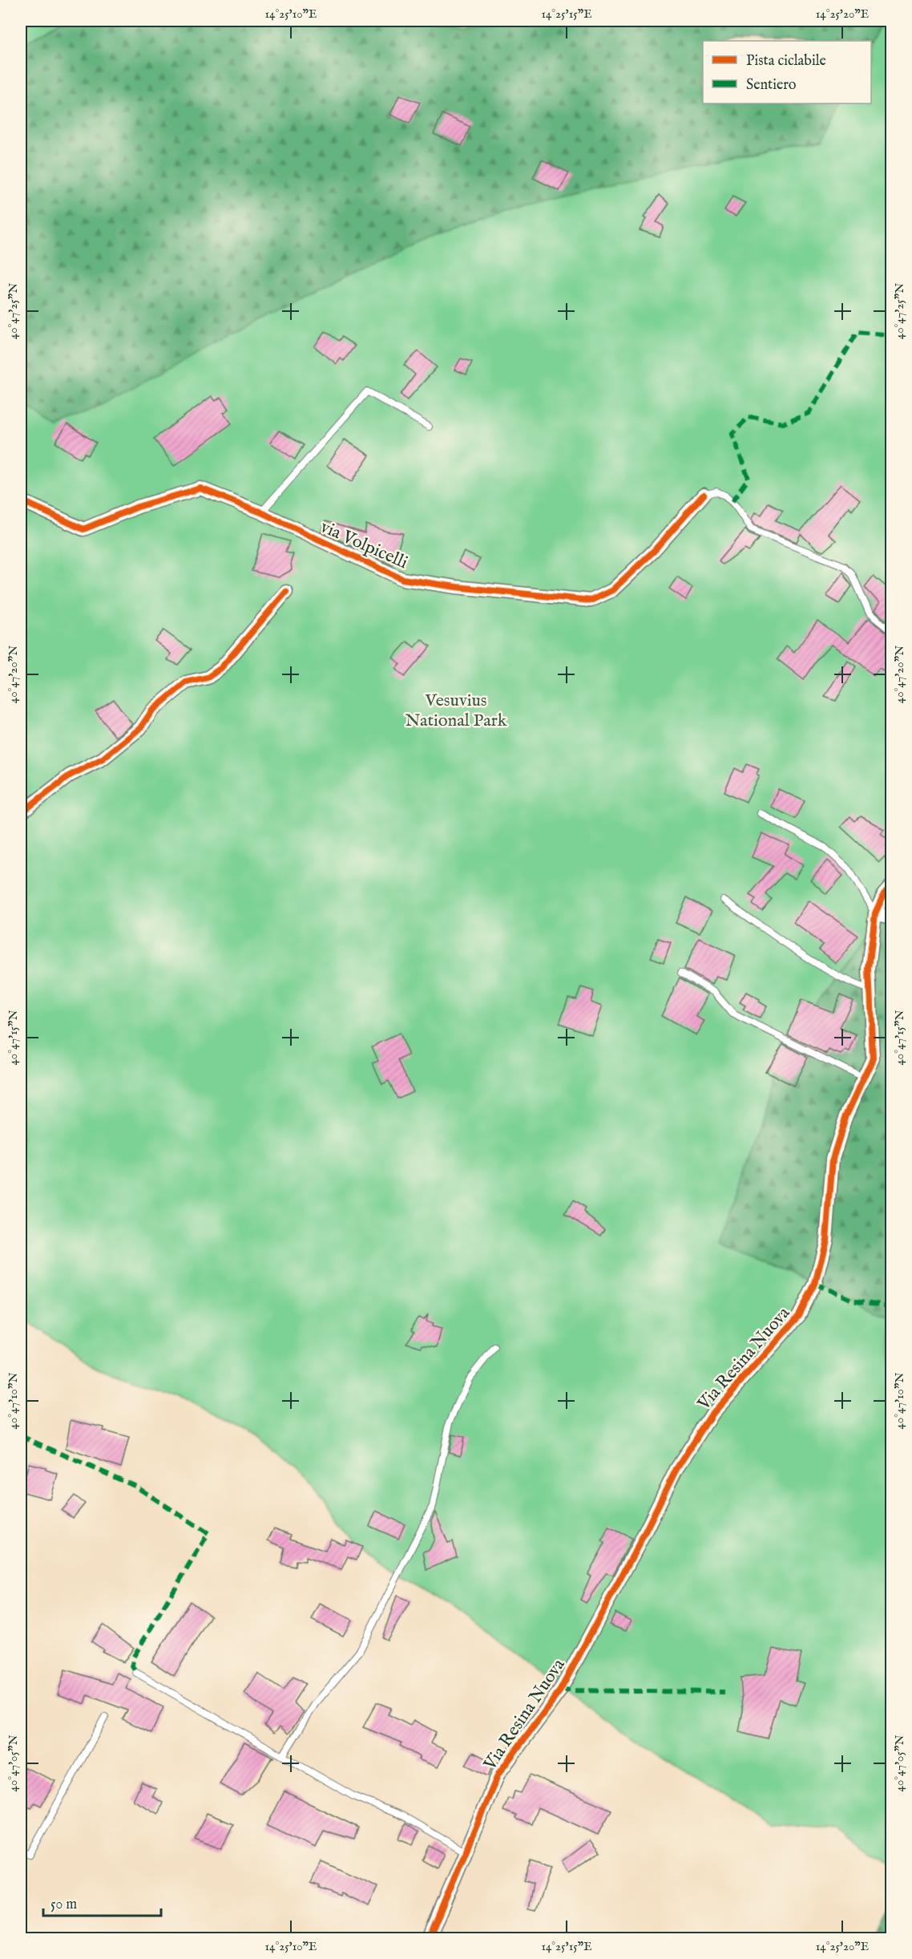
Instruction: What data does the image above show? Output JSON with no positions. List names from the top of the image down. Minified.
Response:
{"streets":{"street":["via Volpicelli","Via Resina Nuova"]},"parks":["Vesuvius National Park"],"legend":["Pista ciclabile","Sentiero"],"scale_bar":"50 m","coordinates":["14°25'10\"E","14°25'15\"E","14°25'20\"E","40°47'25\"N","40°47'20\"N","40°47'15\"N","40°47'10\"N","40°47'05\"N"]}
